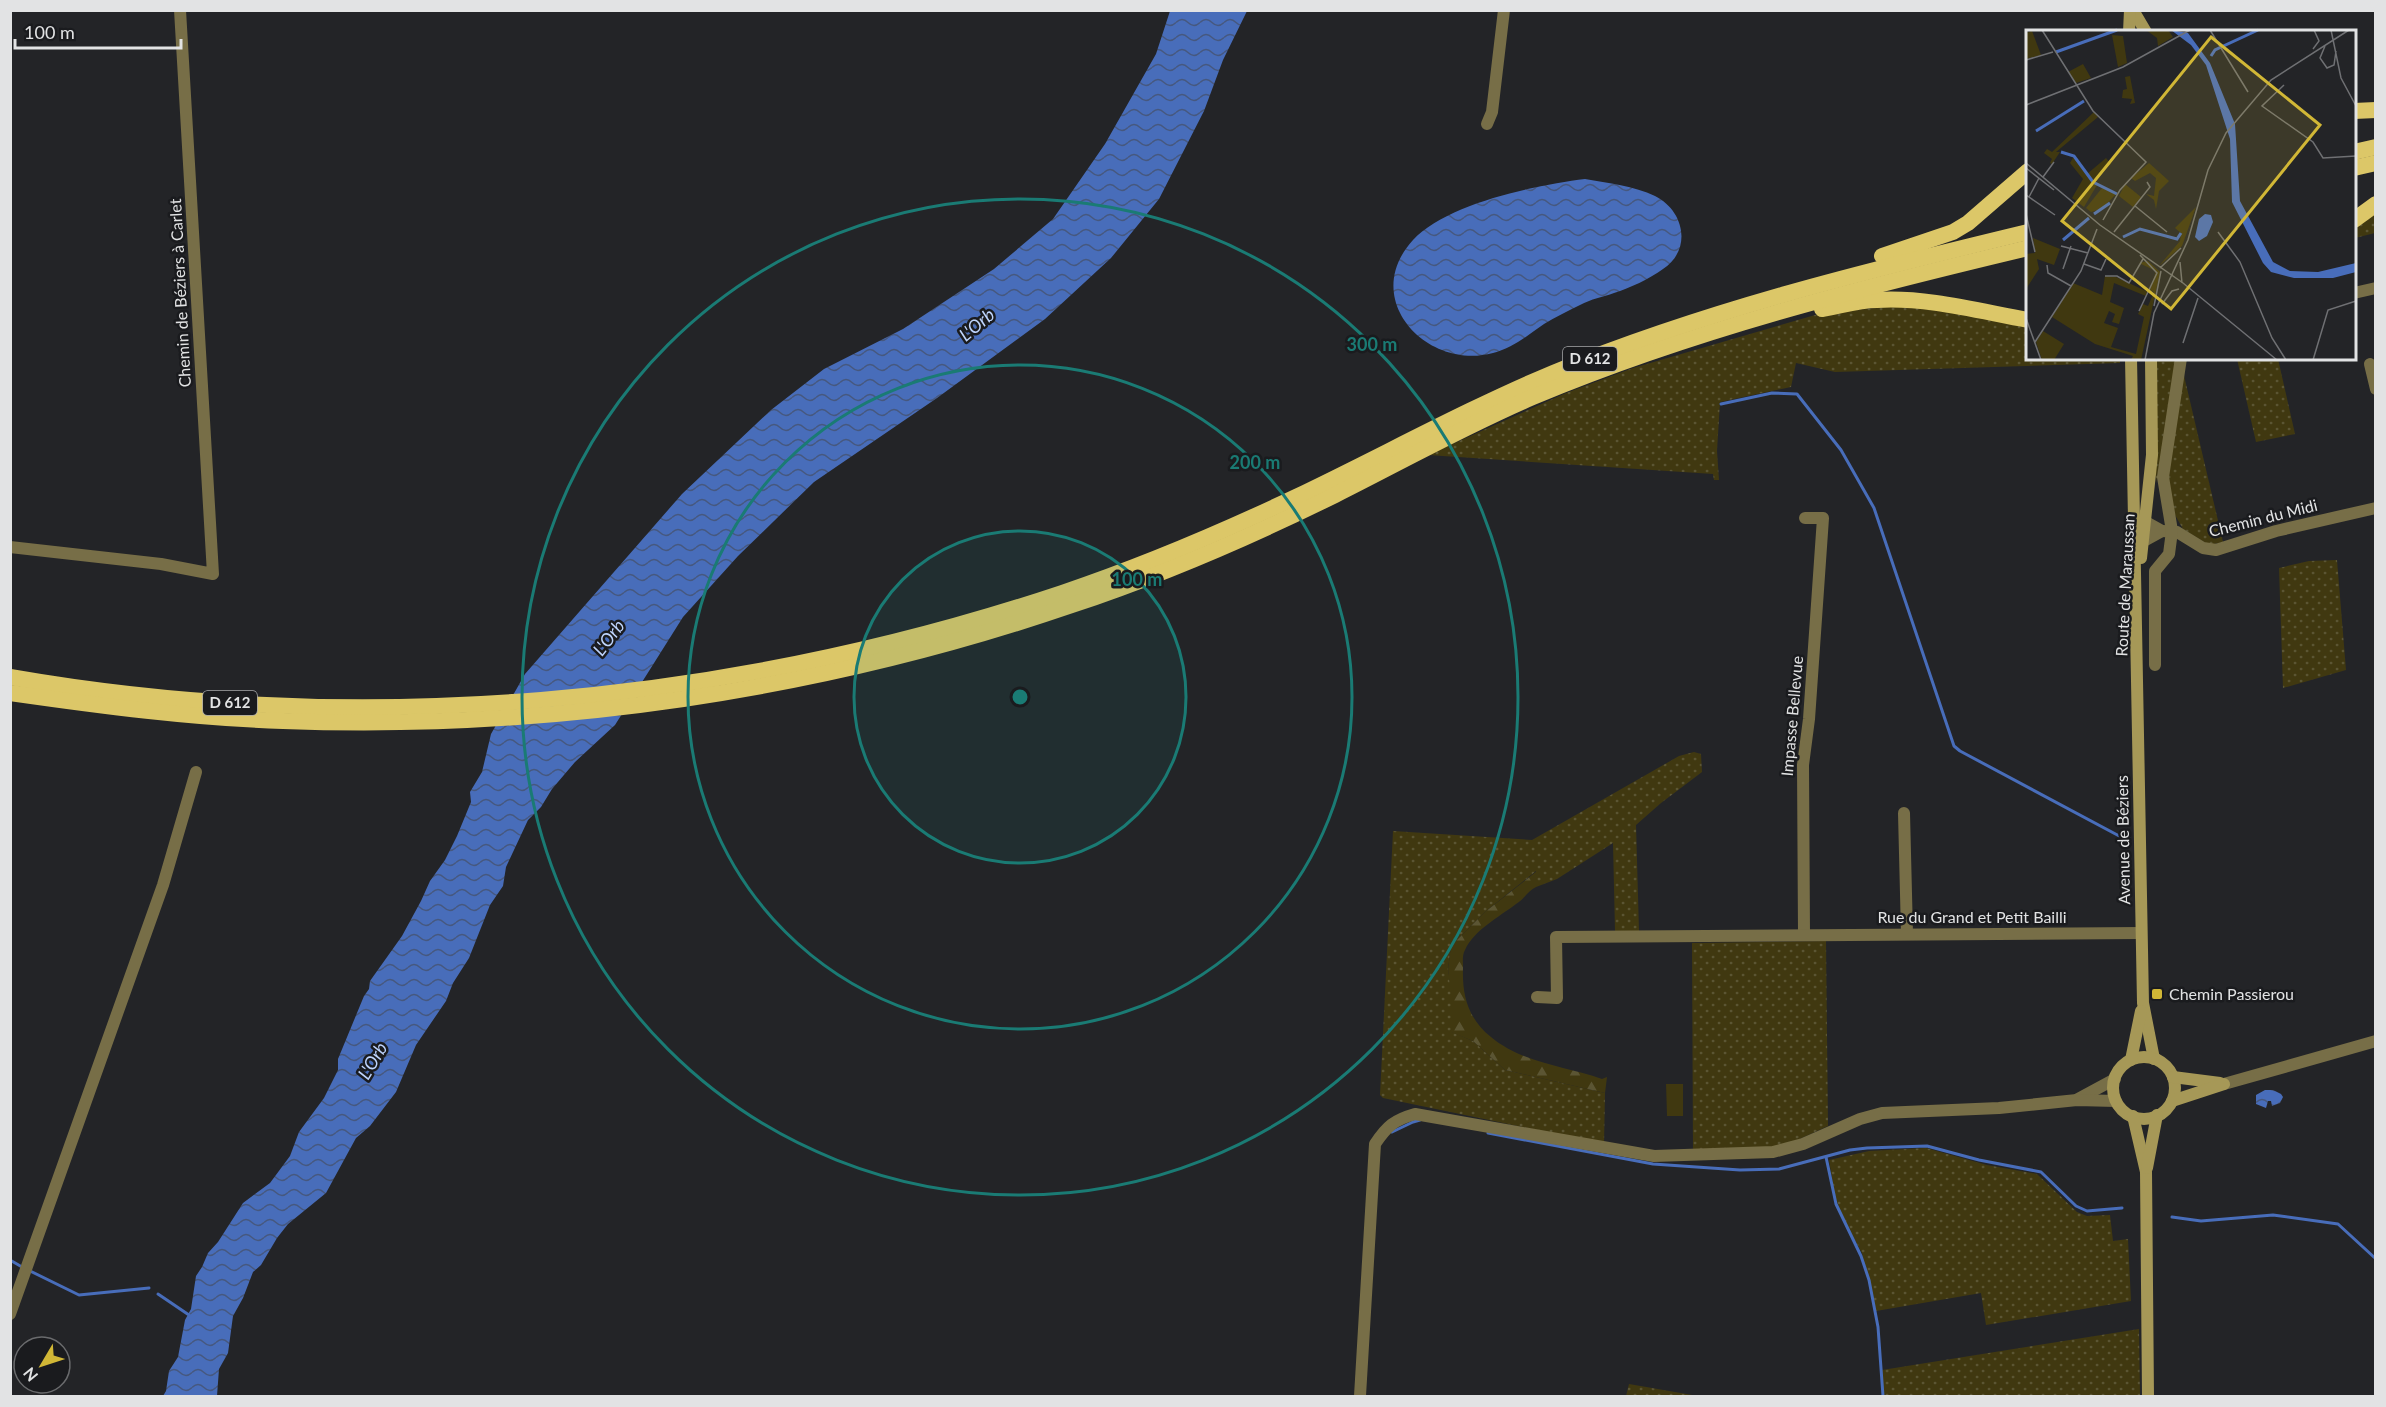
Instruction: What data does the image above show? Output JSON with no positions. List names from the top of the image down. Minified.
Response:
{"streets":{"highway":["D 612"],"main road":["Route de Maraussan","Avenue de Béziers"],"street":["Chemin de Béziers à Carlet","Chemin du Midi","Impasse Bellevue","Rue du Grand et Petit Bailli"]},"crossings":[["Chemin du Midi","Route de Maraussan"],["Route de Maraussan","Avenue de Béziers"],["Impasse Bellevue","Rue du Grand et Petit Bailli"],["Avenue de Béziers","Rue du Grand et Petit Bailli"]],"water":["L'Orb"],"places":{"transit":["Chemin Passierou"]},"scale_bar":"100 m","north":"bottom left","rings":["300 m","200 m","100 m"]}
